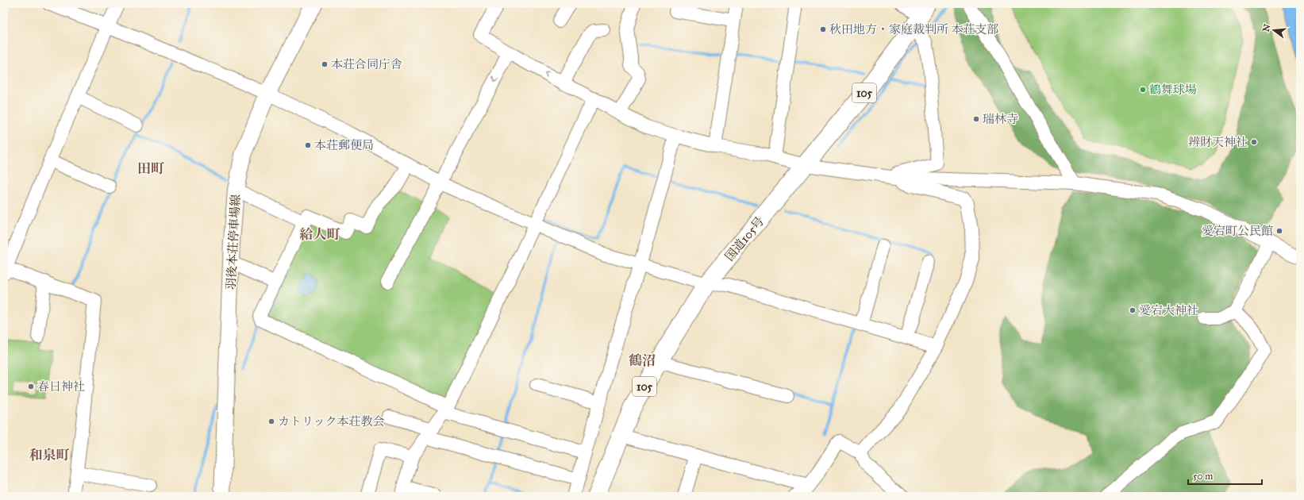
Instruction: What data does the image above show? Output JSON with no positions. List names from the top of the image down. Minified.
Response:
{"streets":{"highway":["105","国道105号"],"main road":["羽後本荘停車場線"]},"districts":["田町","給人町","鶴沼","和泉町"],"places":["秋田地方・家庭裁判所 本荘支部","本荘合同庁舎","鶴舞球場","瑞林寺","辨財天神社","本荘郵便局","愛宕町公民館","愛宕大神社","春日神社","カトリック本荘教会"],"scale_bar":"50 m","north":"left"}
